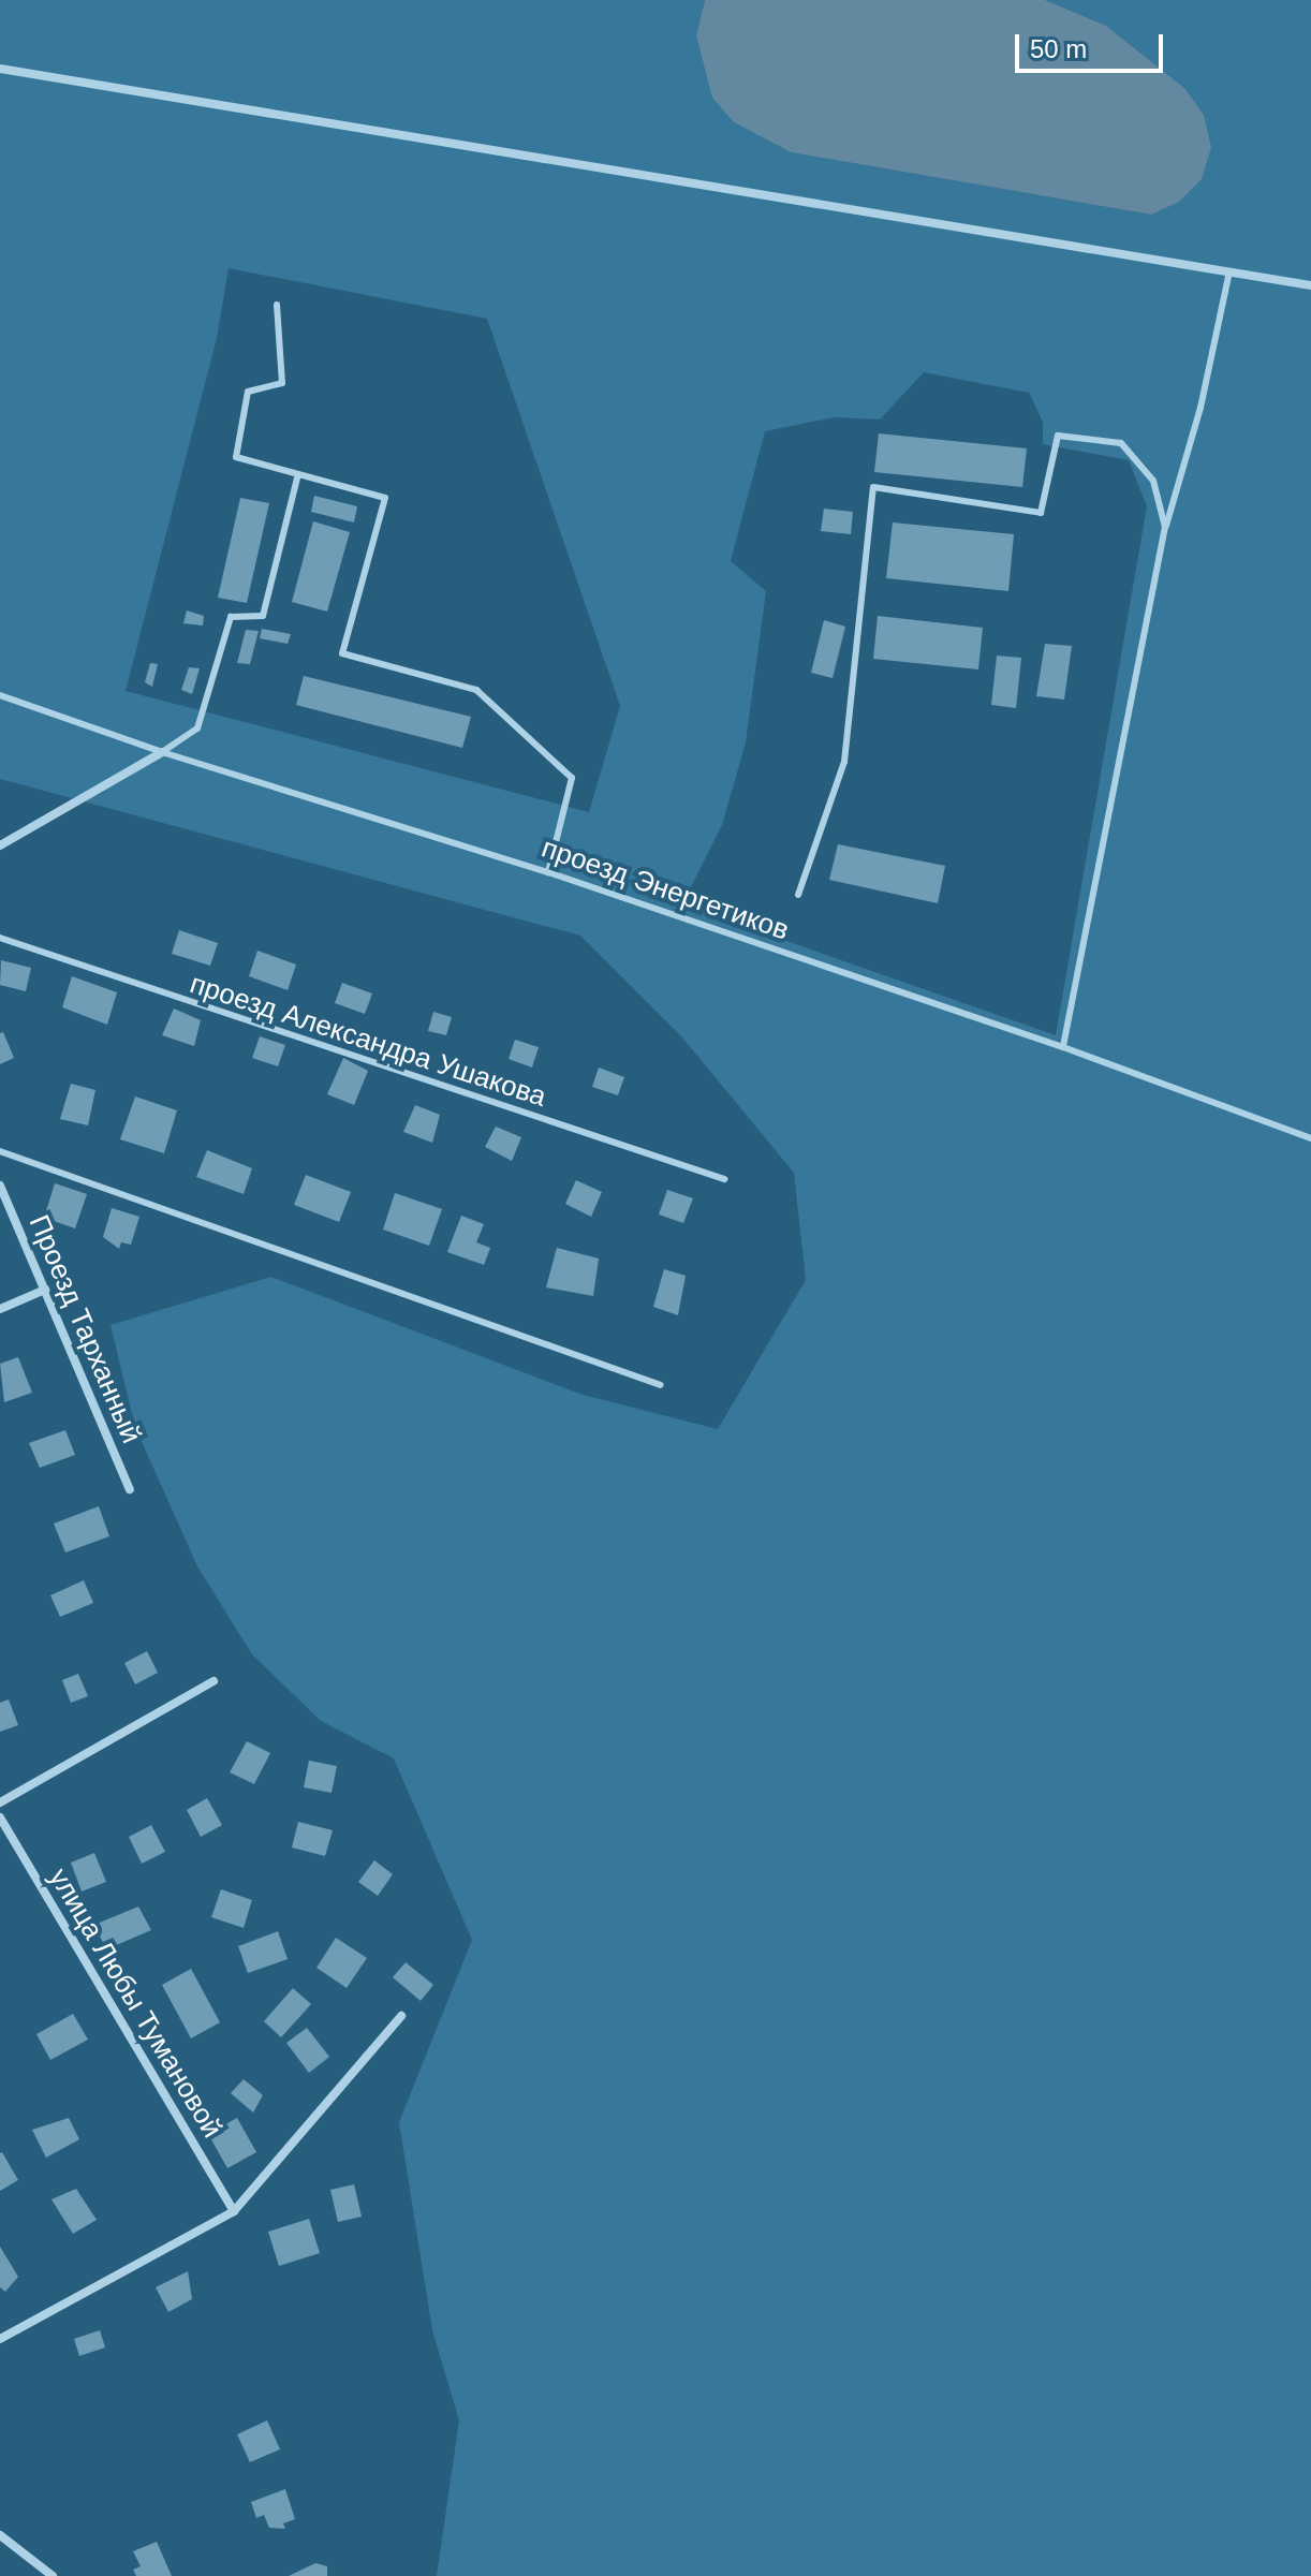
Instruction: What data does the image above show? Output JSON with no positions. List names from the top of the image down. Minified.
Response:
{"streets":{"street":["Проезд Тарханный","улица Любы Тумановой"],"lane":["проезд Энергетиков","проезд Александра Ушакова"]},"scale_bar":"50 m"}
